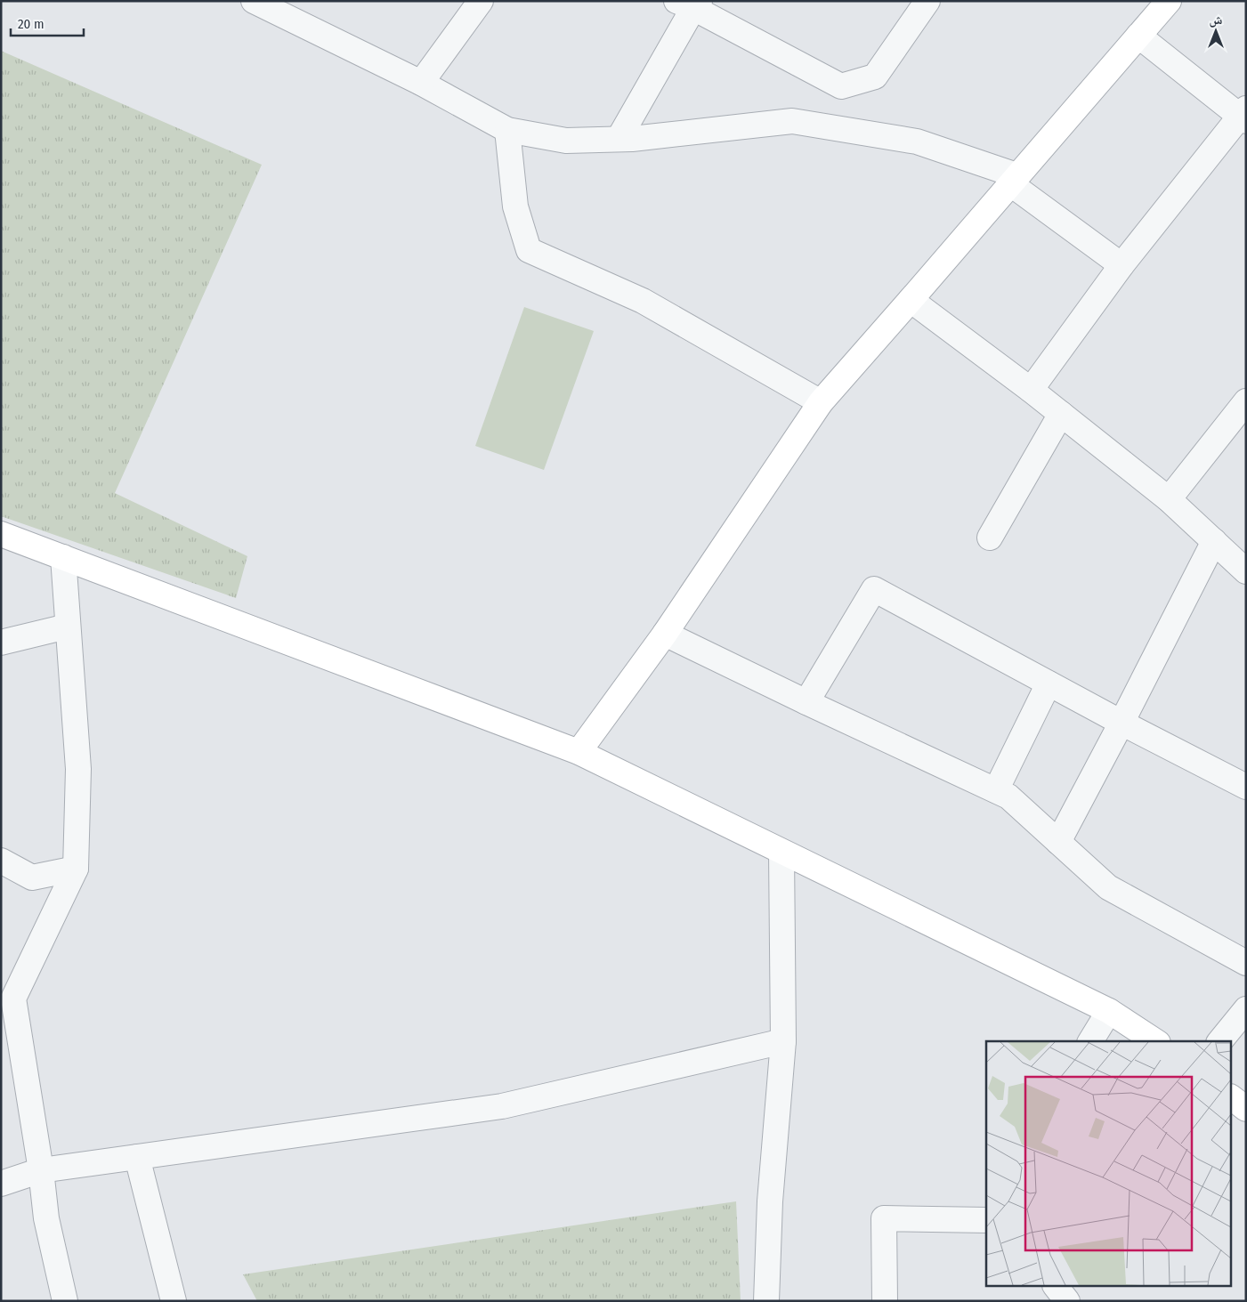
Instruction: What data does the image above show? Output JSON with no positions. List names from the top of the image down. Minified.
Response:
{"scale_bar":"20 m","north":"top"}
